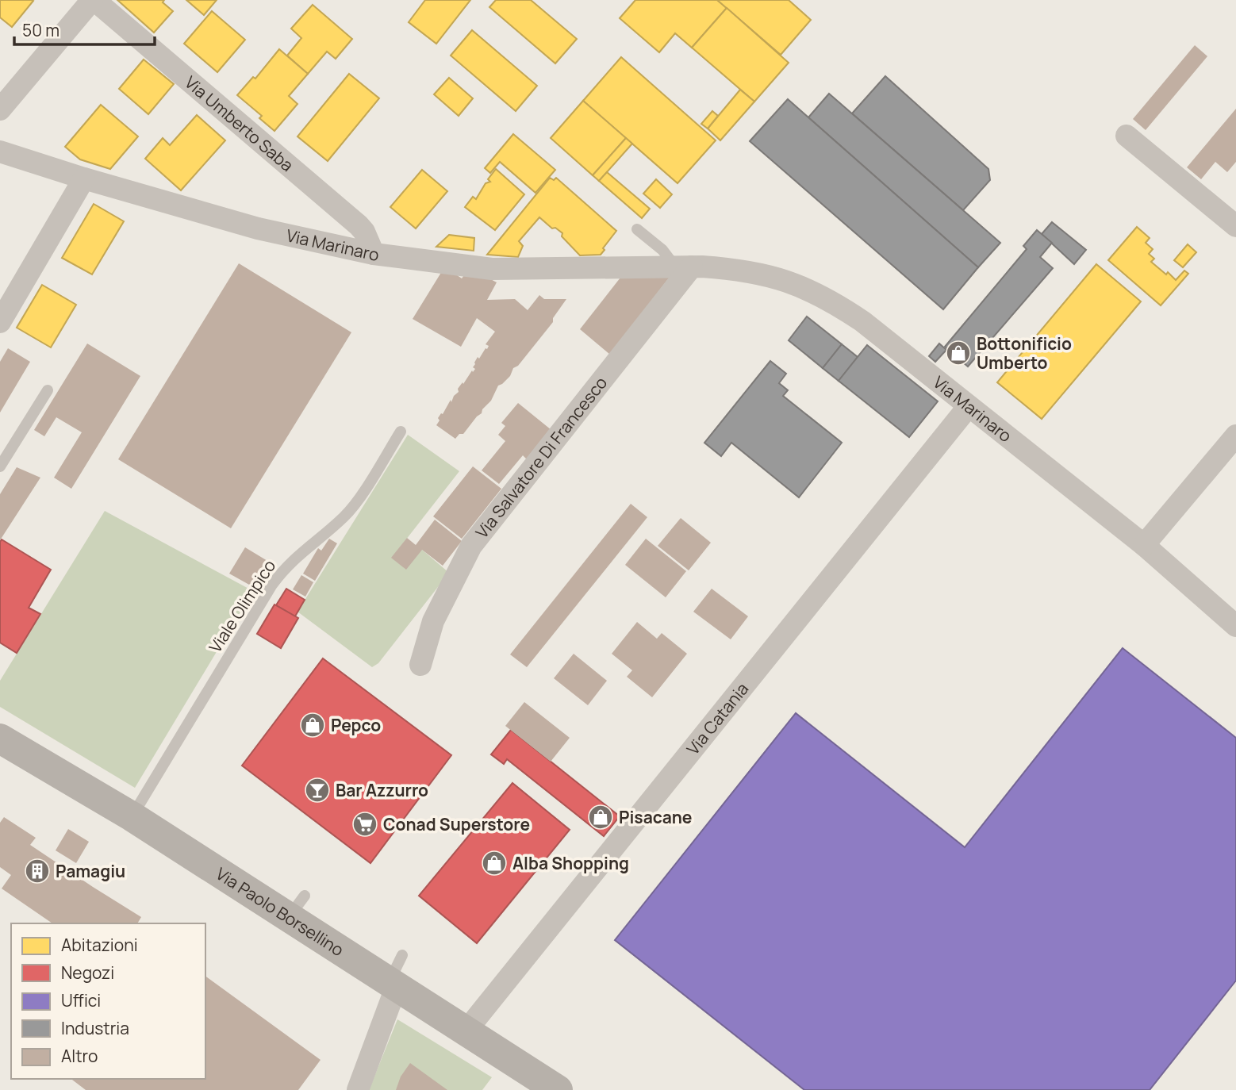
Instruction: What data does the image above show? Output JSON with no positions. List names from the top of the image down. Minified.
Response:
{"streets":{"main road":["Via Paolo Borsellino"],"street":["Via Umberto Saba","Via Marinaro","Via Salvatore Di Francesco","Via Catania"],"lane":["Viale Olimpico"]},"crossings":[["Via Umberto Saba","Via Marinaro"],["Via Marinaro","Via Salvatore Di Francesco"],["Via Marinaro","Via Catania"],["Viale Olimpico","Via Paolo Borsellino"],["Via Catania","Via Paolo Borsellino"]],"places":{"shop":["Bottonificio Umberto","Pepco","Pisacane","Alba Shopping"],"bar":["Bar Azzurro"],"supermarket":["Conad Superstore"],"building":["Pamagiu"]},"legend":["Abitazioni","Negozi","Uffici","Industria","Altro"],"scale_bar":"50 m"}
